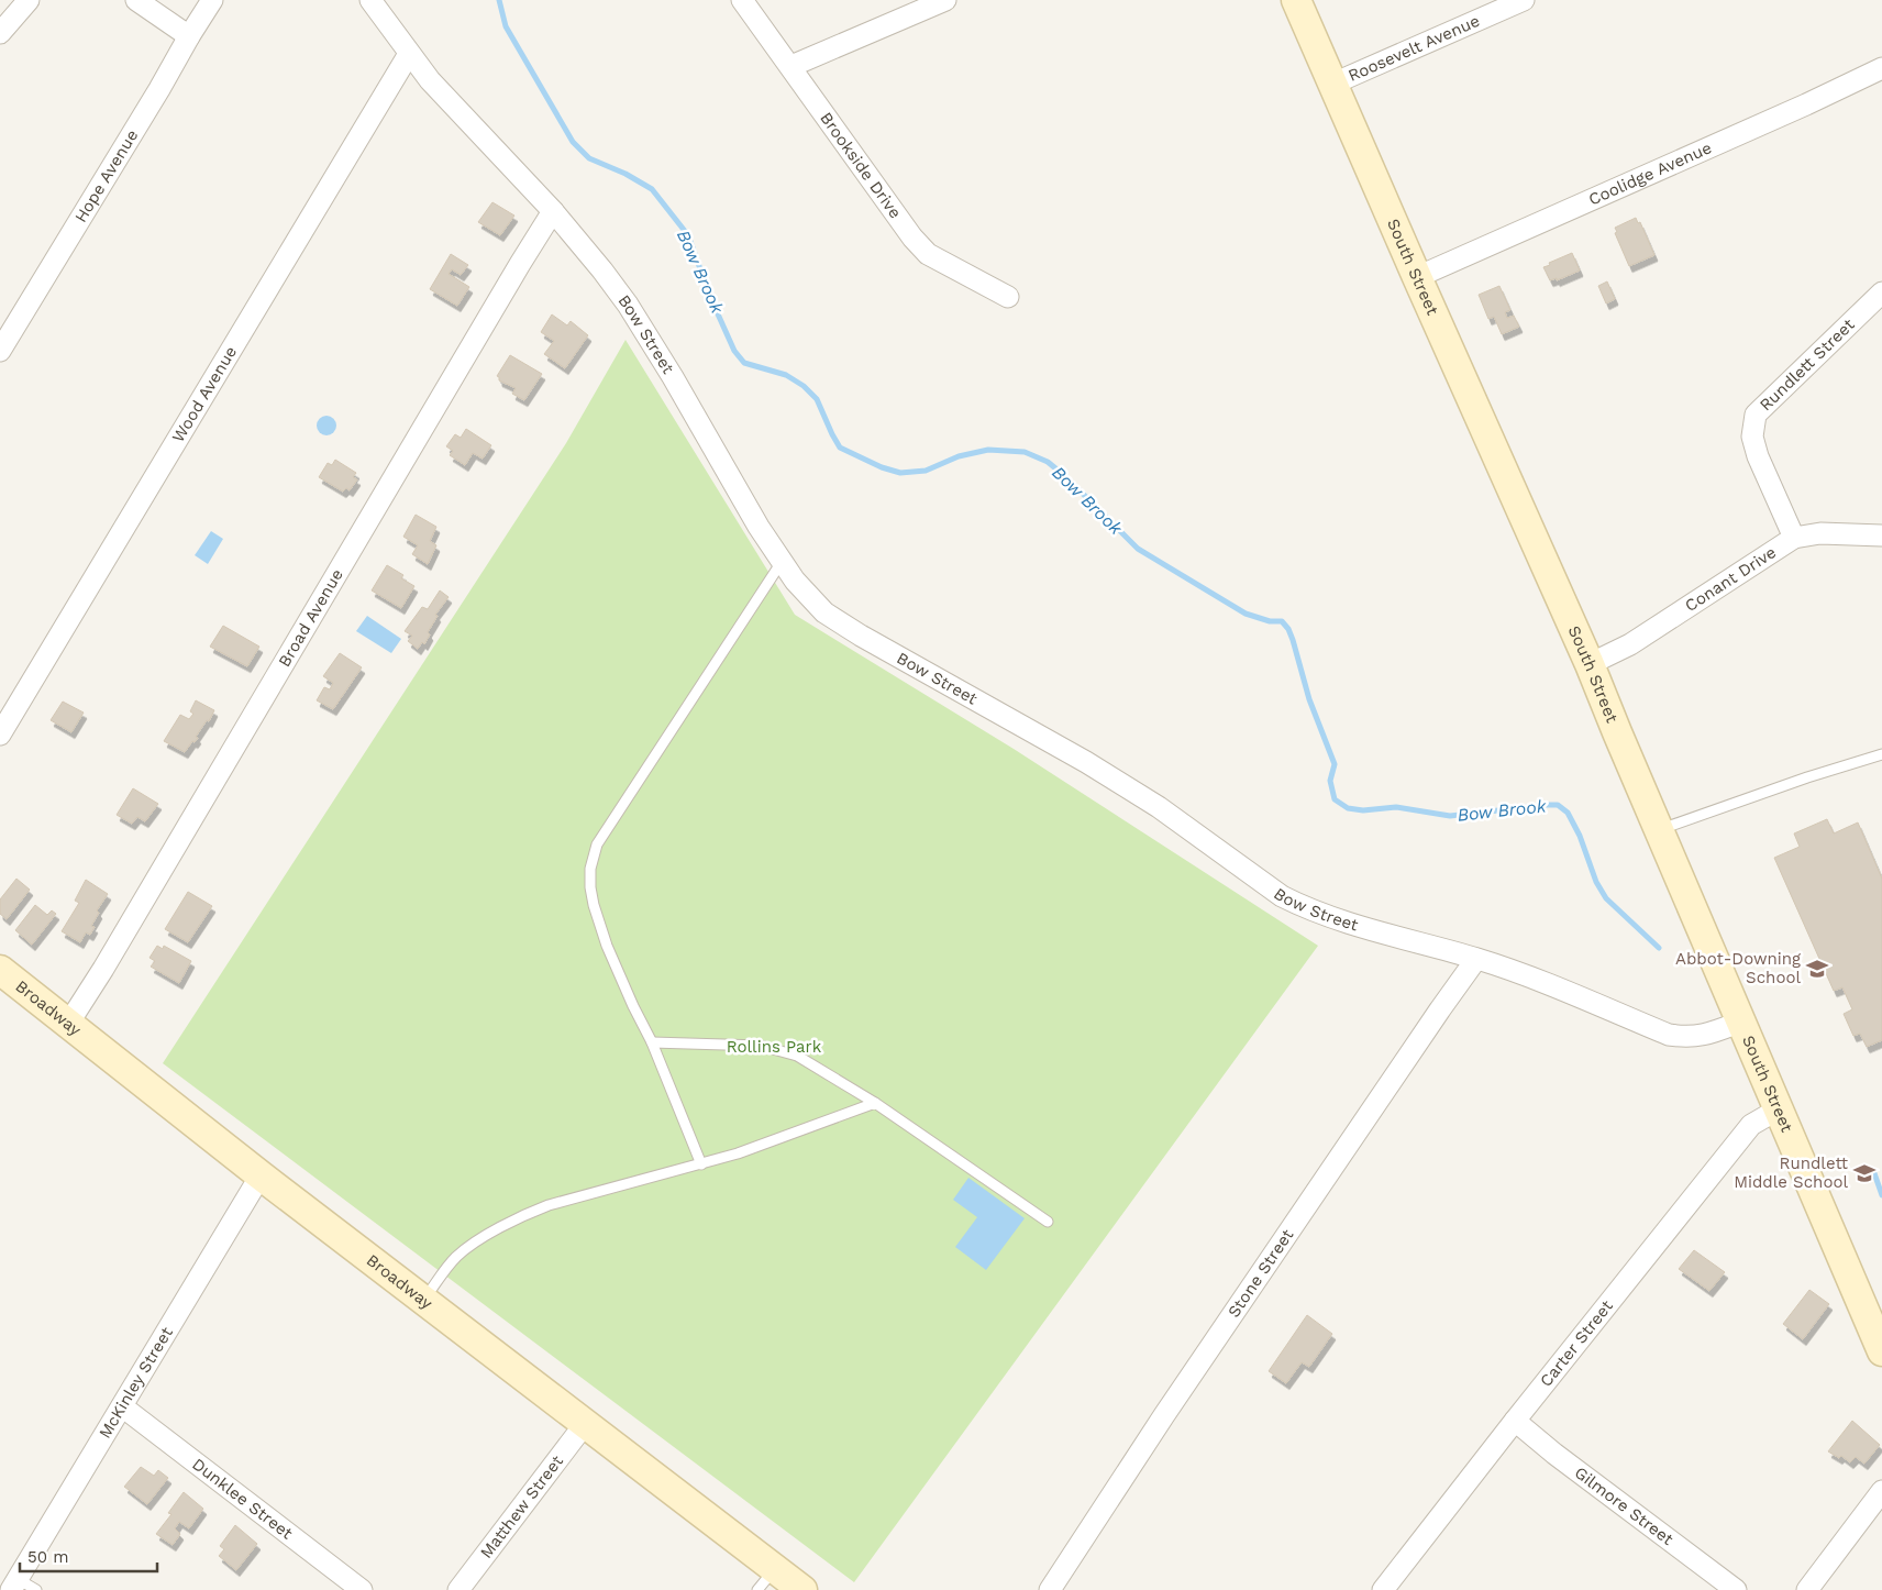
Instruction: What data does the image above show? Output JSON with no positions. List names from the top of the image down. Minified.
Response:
{"streets":{"main road":["South Street","Broadway"],"street":["Roosevelt Avenue","Brookside Drive","Coolidge Avenue","Hope Avenue","Bow Street","Rundlett Street","Wood Avenue","Conant Drive","Broad Avenue","Stone Street","Carter Street","McKinley Street","Dunklee Street","Gilmore Street","Matthew Street"]},"crossings":[["Roosevelt Avenue","South Street"],["Coolidge Avenue","South Street"],["South Street","Bow Street"],["South Street","Conant Drive"],["South Street","Carter Street"],["Bow Street","Wood Avenue"],["Bow Street","Broad Avenue"],["Bow Street","Stone Street"],["Rundlett Street","Conant Drive"],["Broad Avenue","Broadway"],["Broadway","McKinley Street"],["Broadway","Matthew Street"],["Carter Street","Gilmore Street"],["McKinley Street","Dunklee Street"]],"water":["Bow Brook"],"parks":["Rollins Park"],"places":{"school or university":["Abbot-Downing School","Rundlett Middle School"]},"scale_bar":"50 m"}
